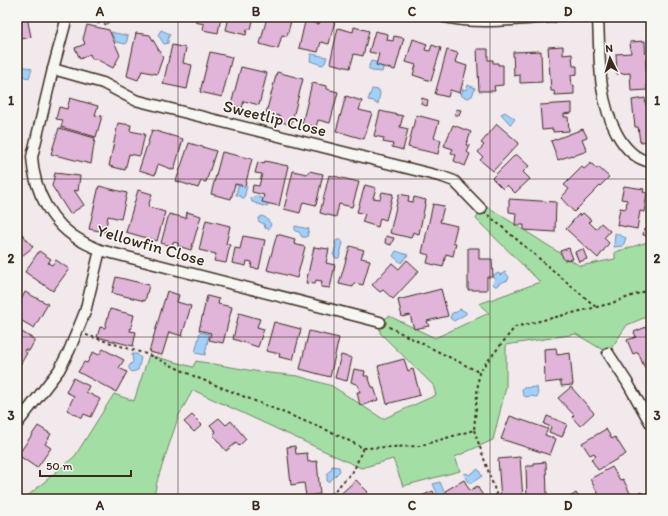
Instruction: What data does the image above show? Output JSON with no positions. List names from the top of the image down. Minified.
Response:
{"streets":{"street":["Sweetlip Close","Yellowfin Close"]},"crossings":[["Sweetlip Close","Yellowfin Close"]],"scale_bar":"50 m","north":"top","grid":{"columns":["A","B","C","D"],"rows":["1","2","3"]}}
